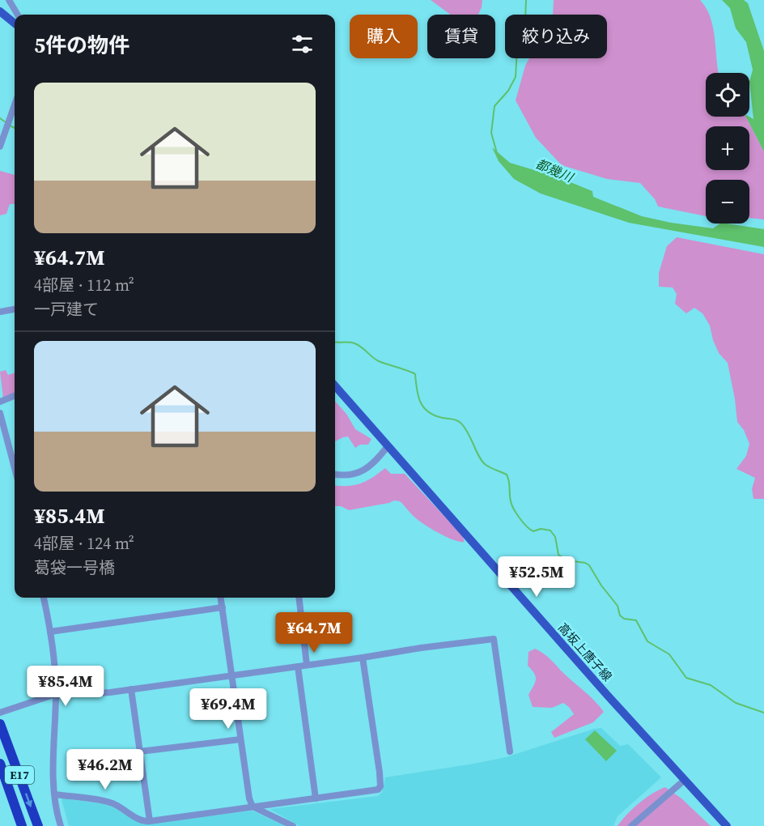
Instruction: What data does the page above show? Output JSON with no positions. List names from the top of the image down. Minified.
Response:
{"streets":{"highway":["E17"],"main road":["高坂上唐子線"]},"water":["都幾川"],"page":{"chip":["購入","賃貸","絞り込み"],"heading":"5件の物件","map_buttons":["+","−"],"list":[{"name":"¥64.7M","note":"4部屋 · 112 m² · 一戸建て"},{"name":"¥85.4M","note":"4部屋 · 124 m² · 葛袋一号橋"}],"price":["¥52.5M","¥64.7M","¥85.4M","¥69.4M","¥46.2M"]}}
